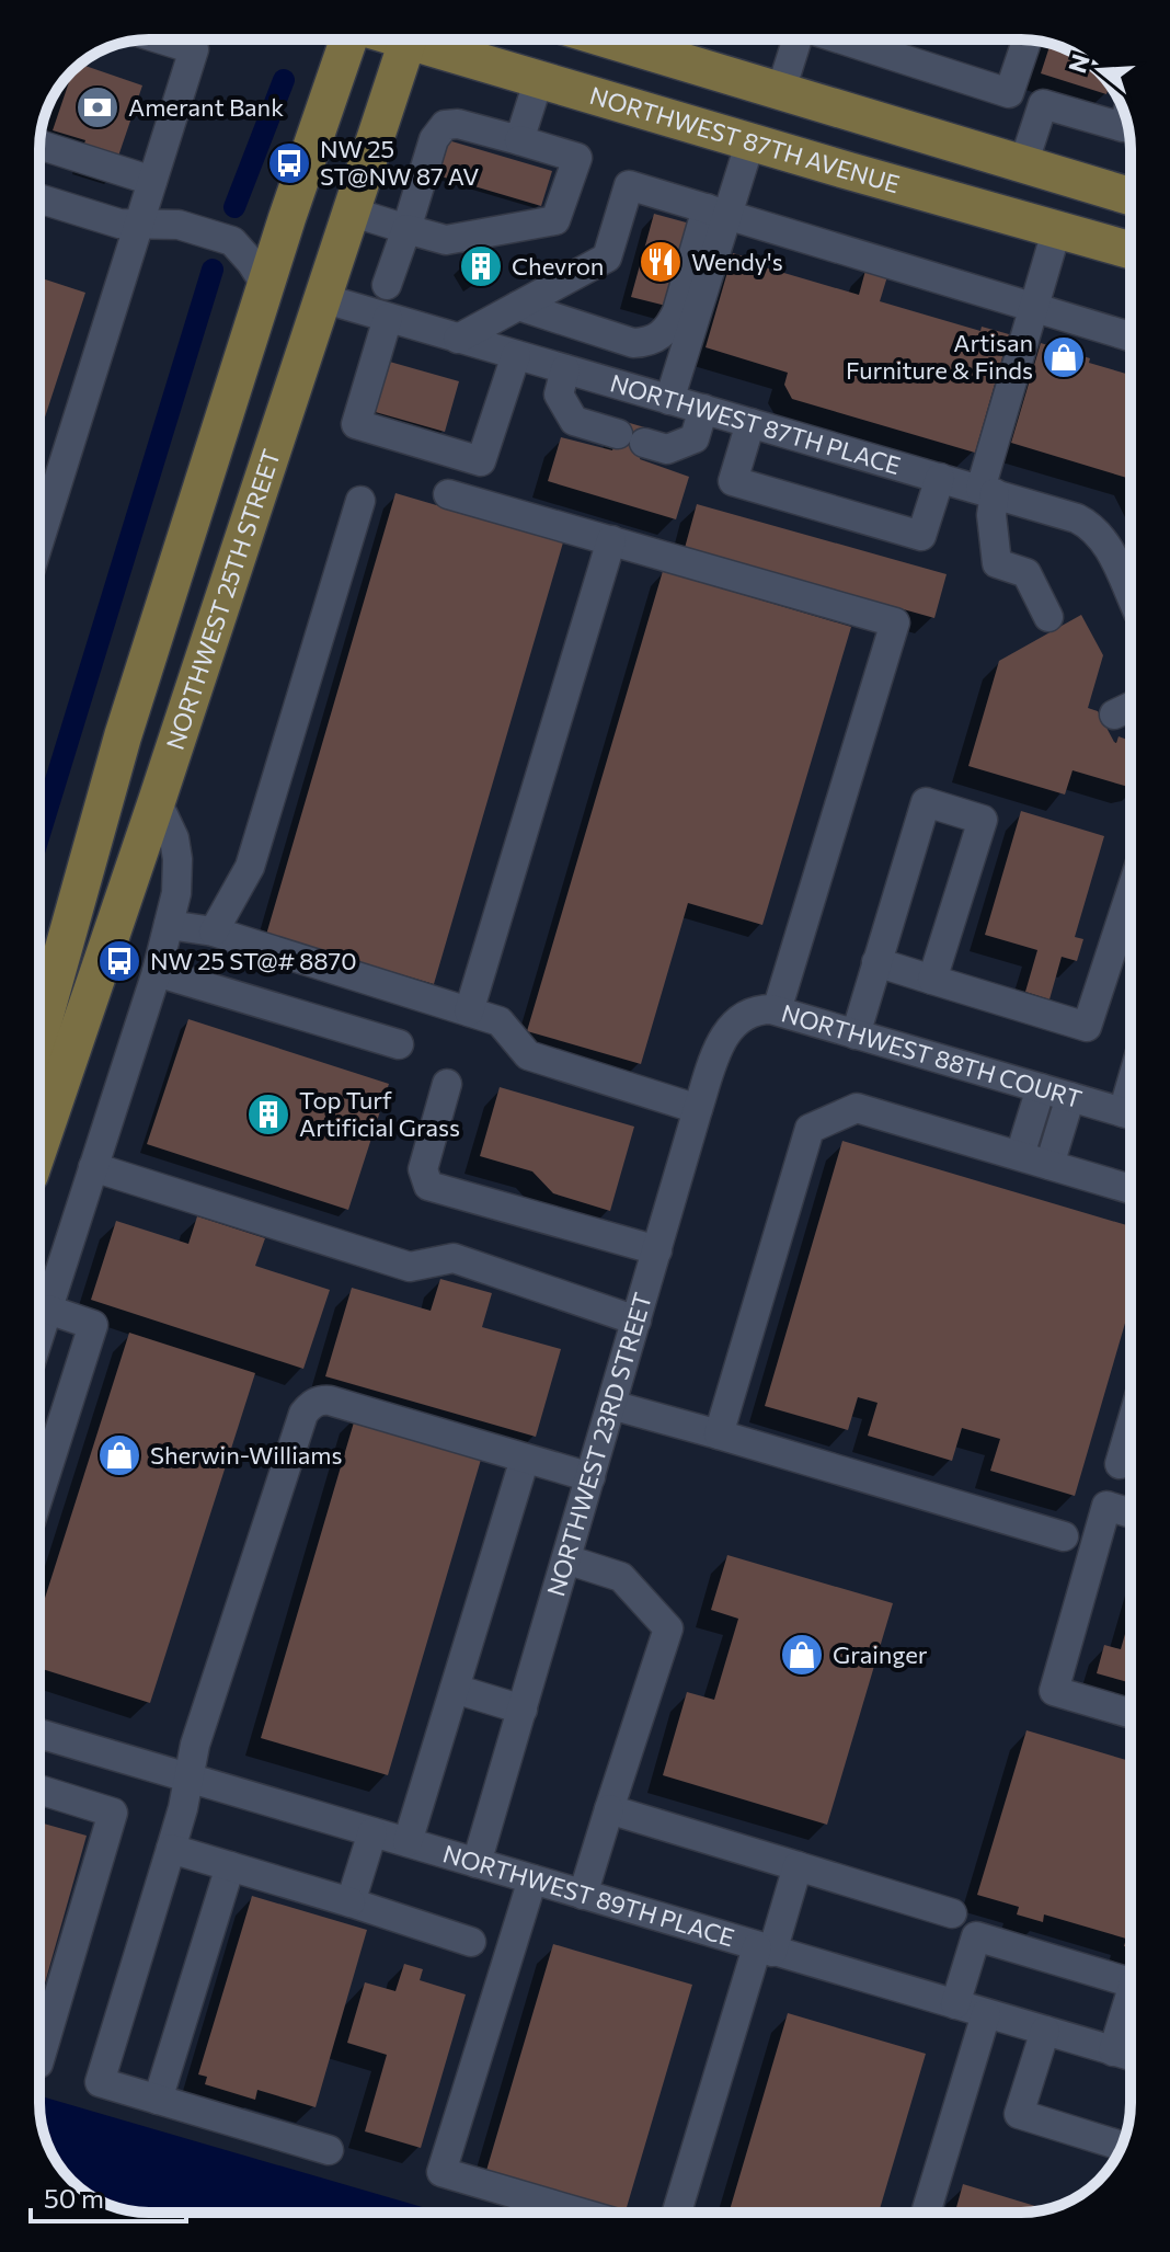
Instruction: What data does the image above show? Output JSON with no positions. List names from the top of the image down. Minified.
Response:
{"streets":{"main road":["NORTHWEST 87TH AVENUE","NORTHWEST 25TH STREET"],"street":["NORTHWEST 87TH PLACE","NORTHWEST 88TH COURT","NORTHWEST 23RD STREET","NORTHWEST 89TH PLACE"]},"crossings":[["NORTHWEST 87TH PLACE","NORTHWEST 25TH STREET"],["NORTHWEST 88TH COURT","NORTHWEST 23RD STREET"],["NORTHWEST 23RD STREET","NORTHWEST 89TH PLACE"]],"places":{"bank":["Amerant Bank"],"bus stop":["NW 25 ST@NW 87 AV","NW 25 ST@# 8870"],"restaurant":["Wendy's"],"building":["Chevron","Top Turf Artificial Grass"],"shop":["Artisan Furniture & Finds","Sherwin-Williams","Grainger"]},"scale_bar":"50 m","north":"left"}
